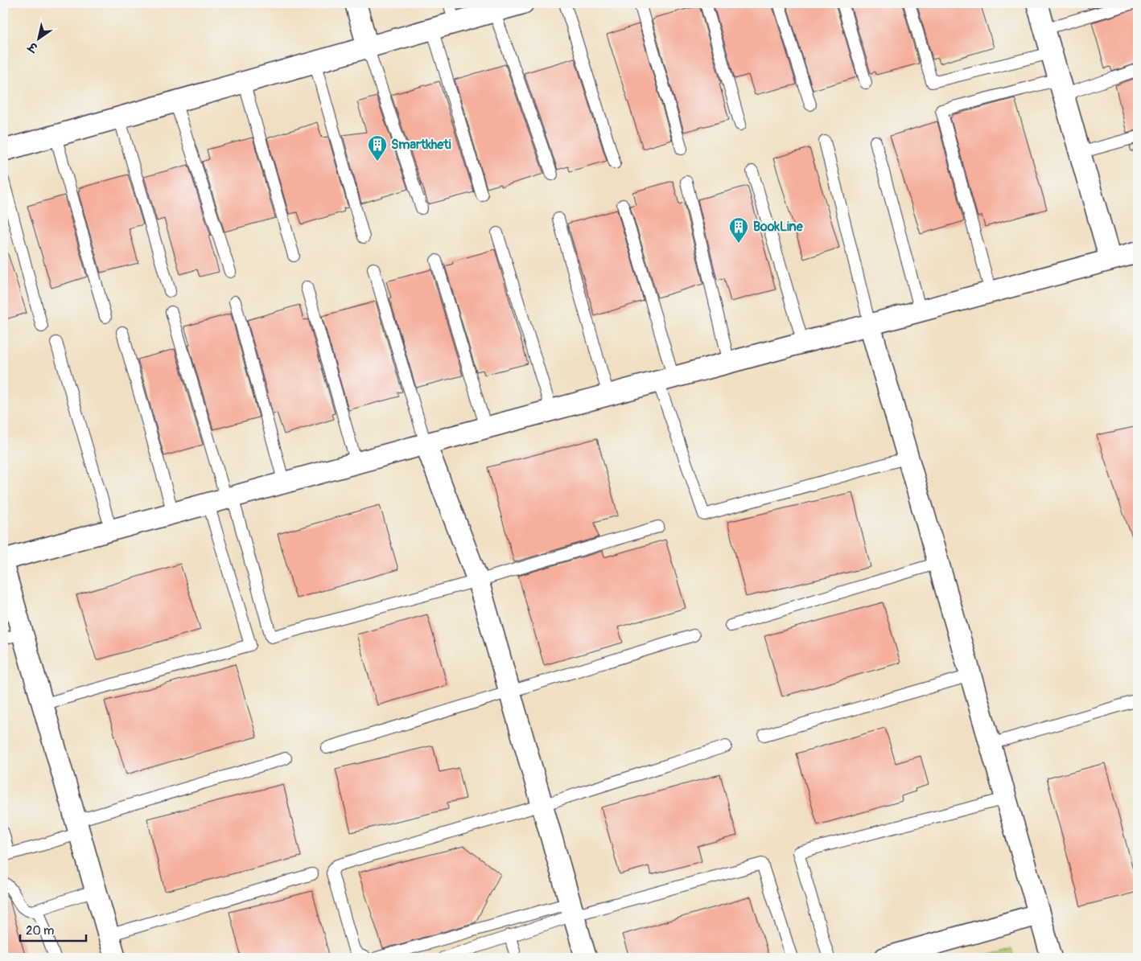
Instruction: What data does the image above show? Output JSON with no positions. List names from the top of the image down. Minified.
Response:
{"places":{"building":["Smartkheti","BookLine"]},"scale_bar":"20 m","north":"bottom left"}
